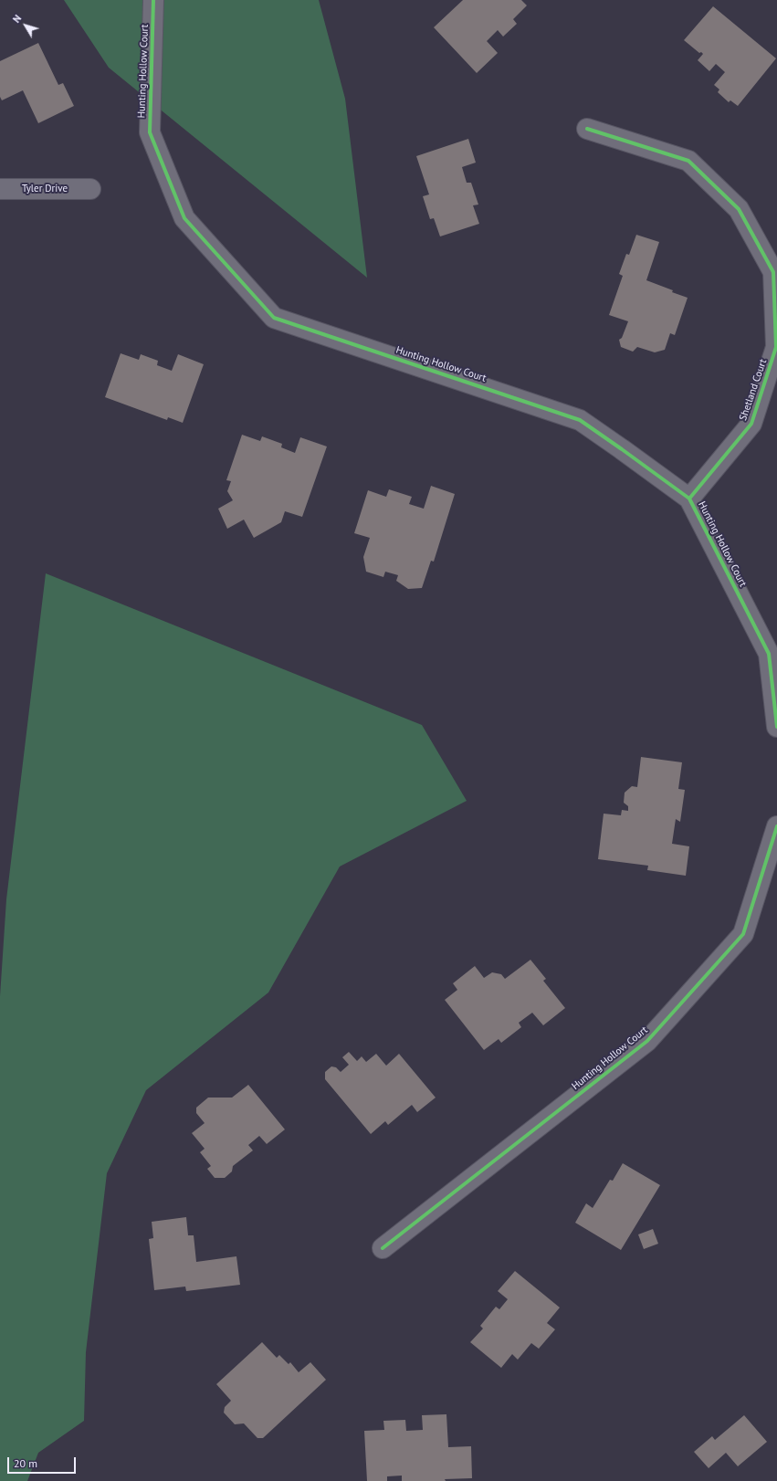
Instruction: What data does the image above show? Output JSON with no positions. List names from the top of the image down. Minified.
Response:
{"streets":{"street":["Hunting Hollow Court","Tyler Drive","Shetland Court"]},"crossings":[["Hunting Hollow Court","Shetland Court"]],"scale_bar":"20 m","north":"top left"}
